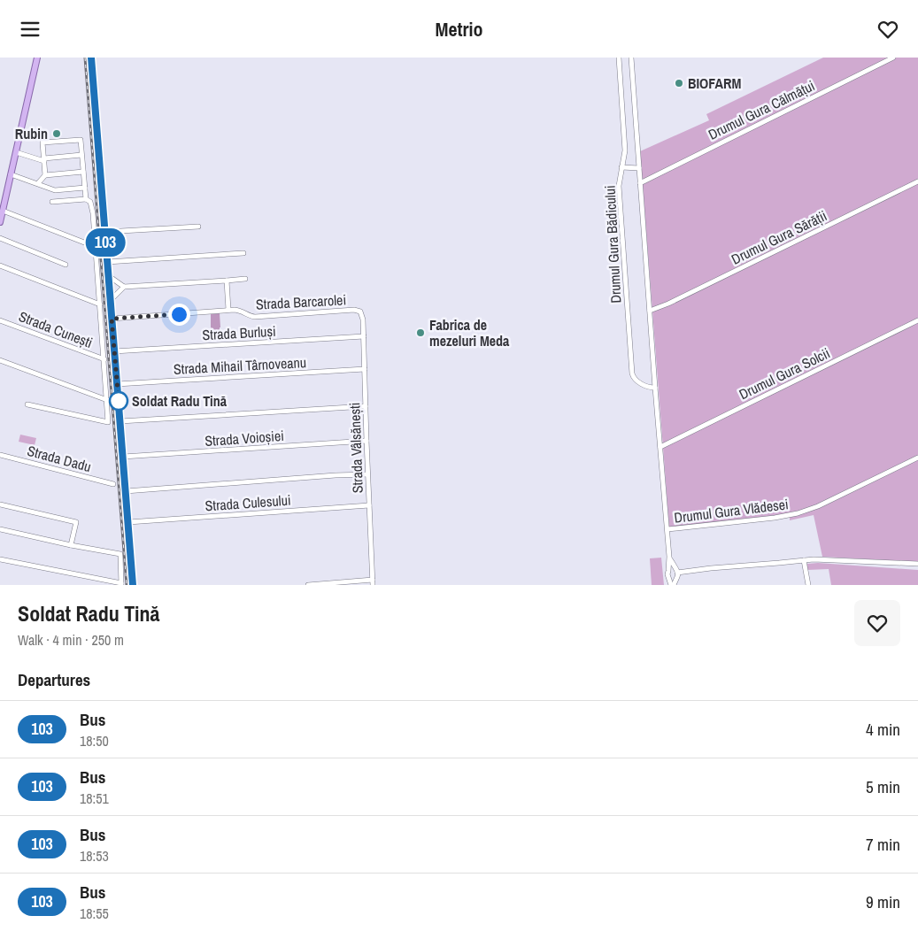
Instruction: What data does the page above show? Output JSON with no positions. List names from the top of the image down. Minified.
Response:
{"streets":{"street":["Drumul Gura Călmățui","Drumul Gura Sărății","Drumul Gura Bădicului","Strada Barcarolei","Strada Cunești","Strada Burluși","Strada Mihail Târnoveanu","Drumul Gura Solcii","Strada Voioșiei","Strada Vâlsănești","Strada Dadu","Strada Culesului","Drumul Gura Vlădesei"]},"crossings":[["Strada Barcarolei","Strada Vâlsănești"],["Strada Burluși","Strada Vâlsănești"],["Strada Mihail Târnoveanu","Strada Vâlsănești"],["Strada Voioșiei","Strada Vâlsănești"],["Strada Vâlsănești","Strada Culesului"]],"places":["BIOFARM","Rubin","Fabrica de mezeluri Meda","Soldat Radu Tină"],"lines":["bus line 103"],"page":{"header":"Metrio","on_map":"103","heading":[["Soldat Radu Tină","Walk · 4 min · 250 m"],"Departures"],"list":[{"mark":"103","name":"Bus","note":"18:50","value":"4 min"},{"mark":"103","name":"Bus","note":"18:51","value":"5 min"},{"mark":"103","name":"Bus","note":"18:53","value":"7 min"},{"mark":"103","name":"Bus","note":"18:55","value":"9 min"}]}}
